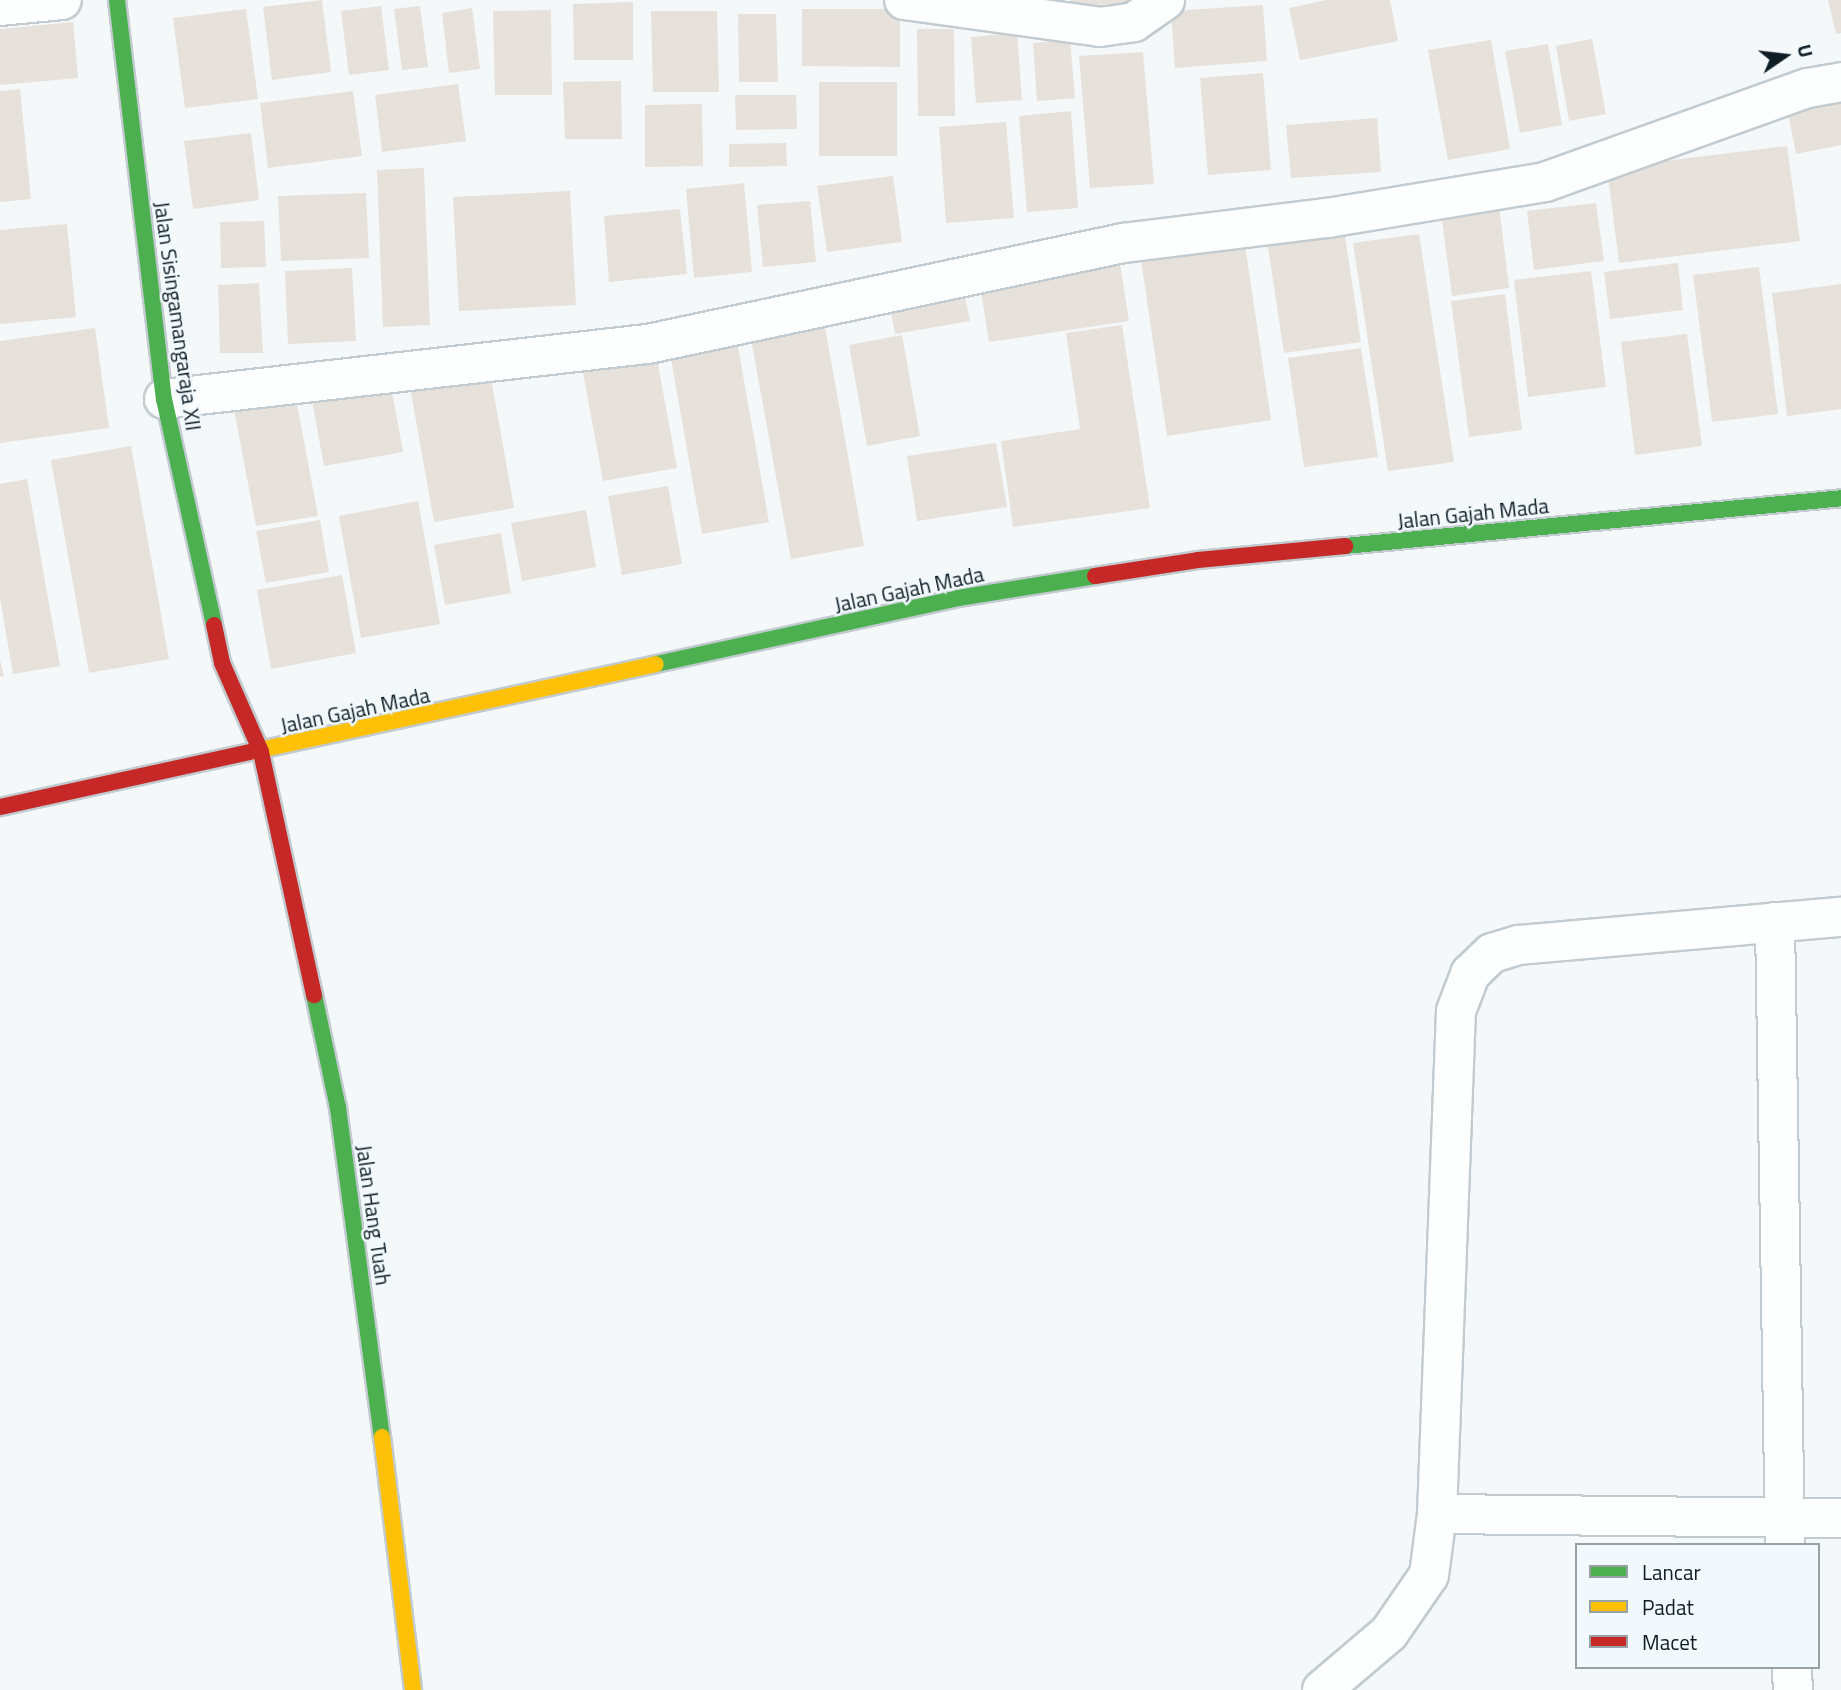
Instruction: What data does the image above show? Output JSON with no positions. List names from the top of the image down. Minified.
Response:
{"streets":{"main road":["Jalan Sisingamangaraja XII","Jalan Gajah Mada","Jalan Hang Tuah"]},"crossings":[["Jalan Sisingamangaraja XII","Jalan Gajah Mada"],["Jalan Sisingamangaraja XII","Jalan Hang Tuah"],["Jalan Gajah Mada","Jalan Hang Tuah"]],"legend":["Lancar","Padat","Macet"],"north":"right"}
